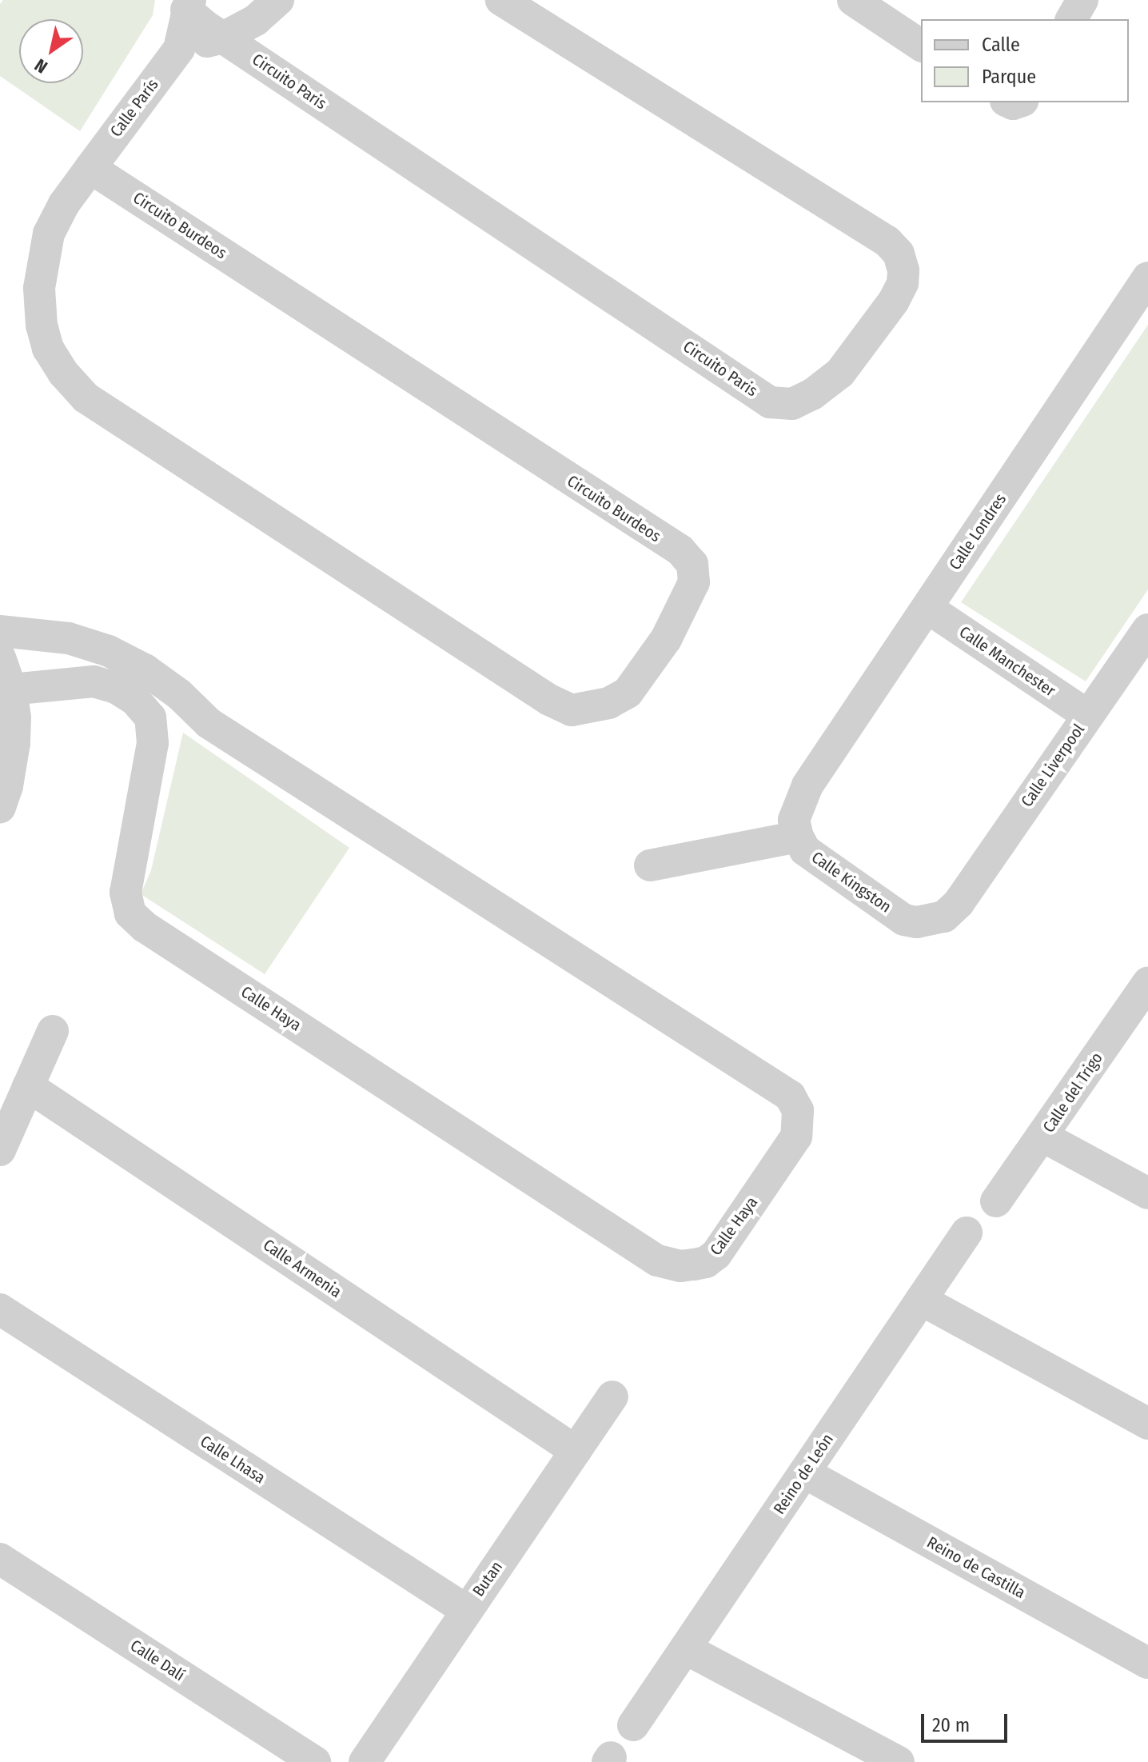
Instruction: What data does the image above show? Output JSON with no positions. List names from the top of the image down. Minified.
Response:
{"streets":{"street":["Circuito Paris","Calle París","Circuito Burdeos","Calle Londres","Calle Manchester","Calle Liverpool","Calle Kingston","Calle Haya","Calle del Trigo","Calle Armenia","Calle Lhasa","Reino de León","Reino de Castilla","Butan","Calle Dalí"]},"crossings":[["Circuito Paris","Calle París"],["Calle París","Circuito Burdeos"],["Calle Londres","Calle Manchester"],["Calle Londres","Calle Kingston"],["Calle Manchester","Calle Liverpool"],["Calle Liverpool","Calle Kingston"],["Calle Armenia","Butan"],["Calle Lhasa","Butan"],["Reino de León","Reino de Castilla"]],"legend":["Calle","Parque"],"scale_bar":"20 m","north":"bottom left"}
